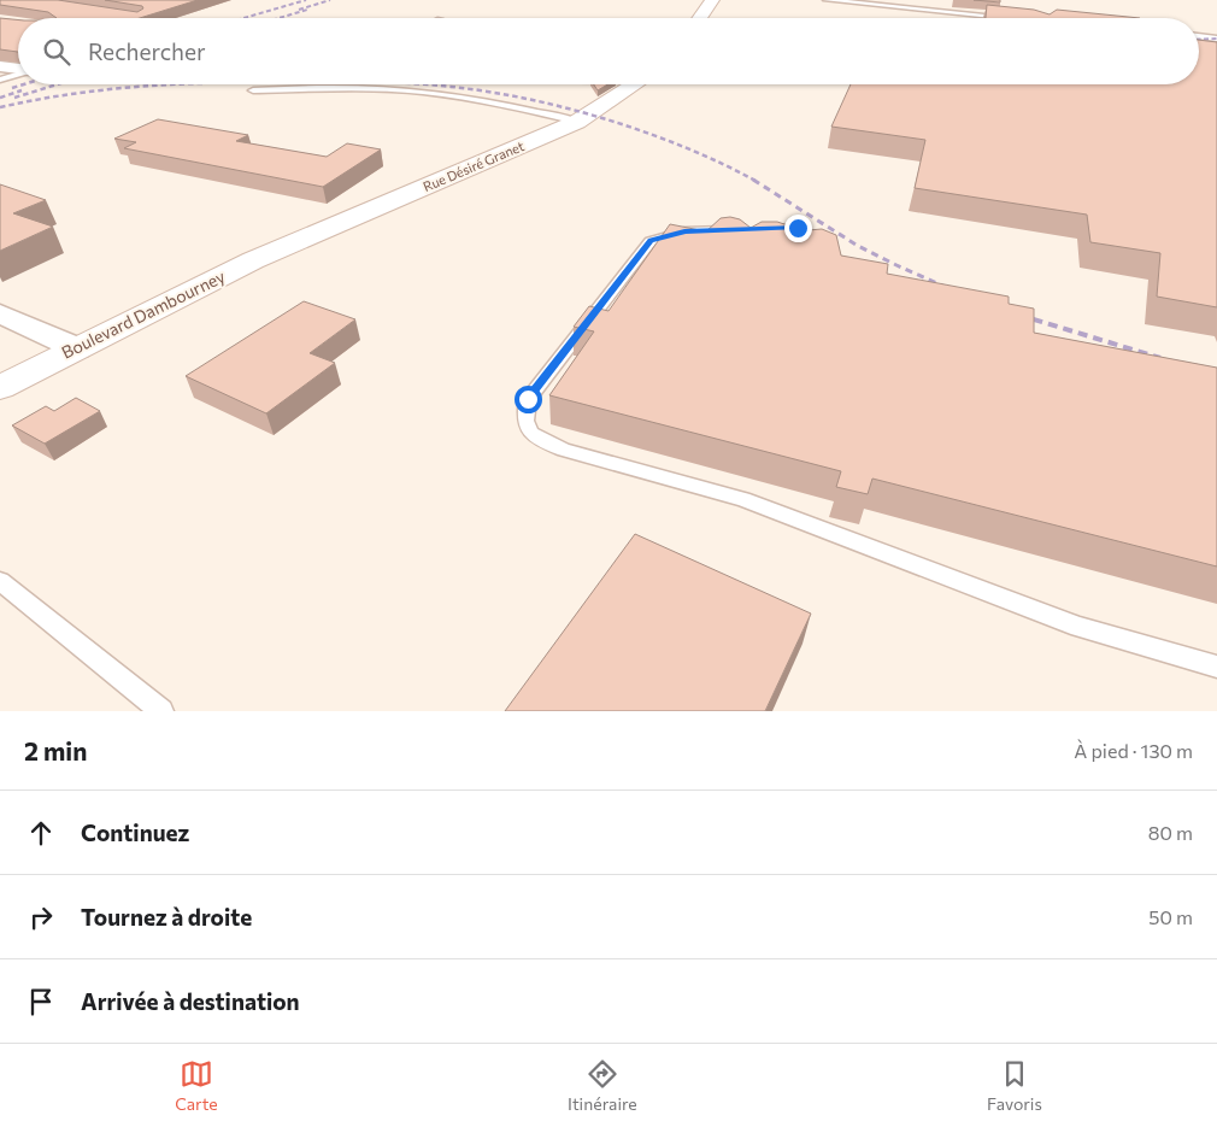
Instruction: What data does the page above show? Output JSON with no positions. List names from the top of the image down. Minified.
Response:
{"streets":{"street":["Rue Désiré Granet","Boulevard Dambourney"]},"crossings":[["Rue Désiré Granet","Boulevard Dambourney"]],"page":{"search":"Rechercher","heading":["2 min","À pied · 130 m"],"list":[["Continuez","80 m"],["Tournez à droite","50 m"],"Arrivée à destination"],"nav":["Carte","Itinéraire","Favoris"]}}
